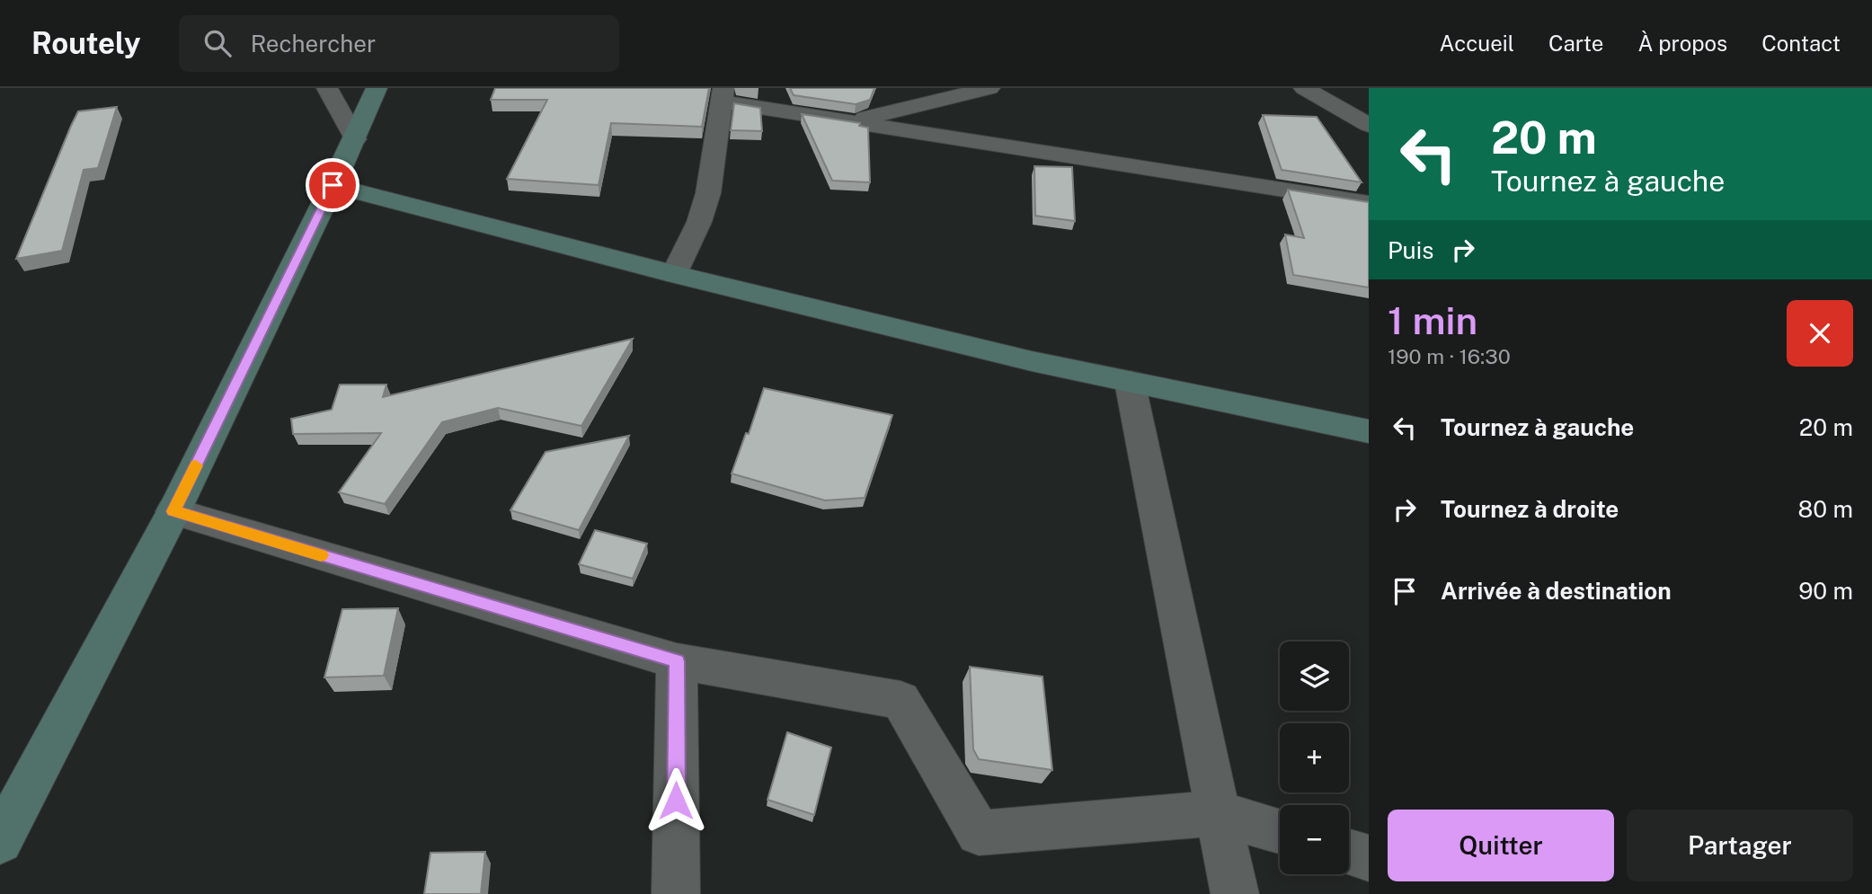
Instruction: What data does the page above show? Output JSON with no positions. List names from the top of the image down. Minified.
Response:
{"page":{"header":"Routely","search":"Rechercher","nav":["Accueil","Carte","À propos","Contact"],"turn":["20 m","Tournez à gauche"],"then":"Puis","heading":["1 min","190 m · 16:30"],"list":[{"name":"Tournez à gauche","value":"20 m"},{"name":"Tournez à droite","value":"80 m"},{"name":"Arrivée à destination","value":"90 m"}],"map_buttons":["+","−"],"buttons":["Quitter","Partager"]}}
